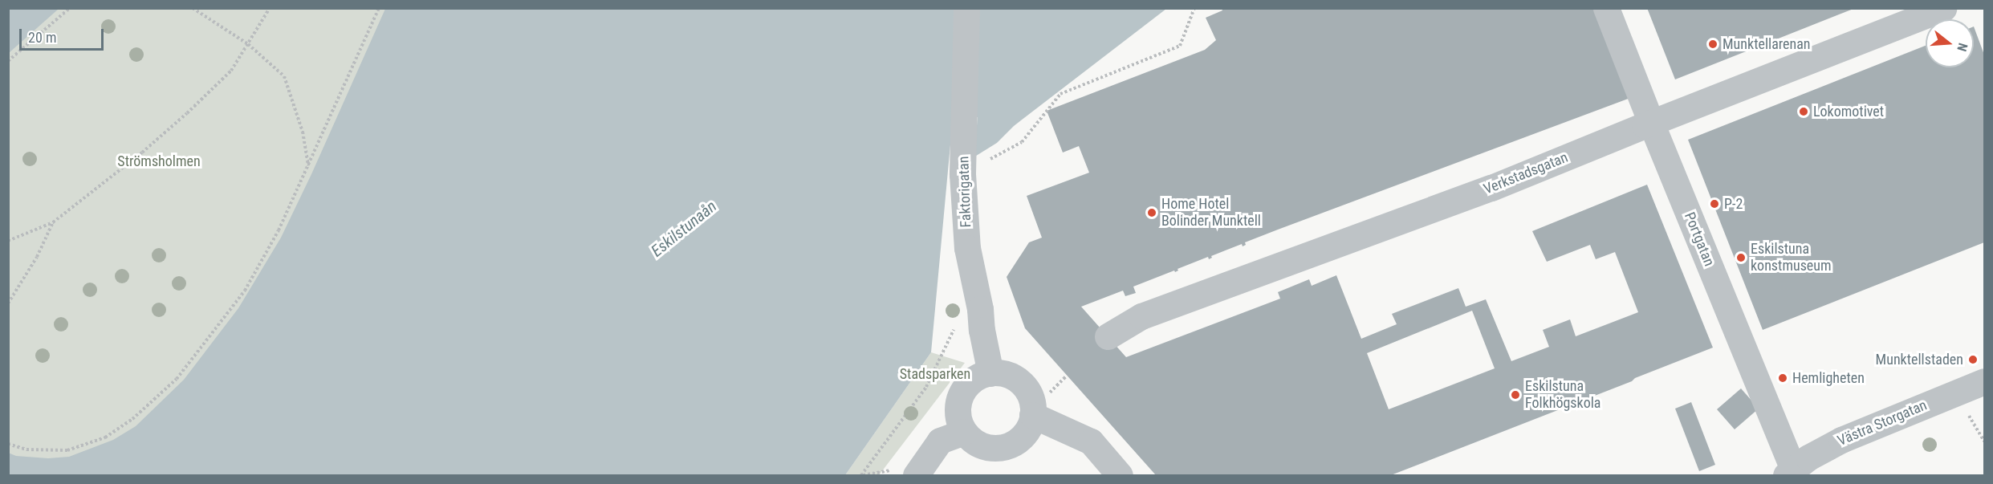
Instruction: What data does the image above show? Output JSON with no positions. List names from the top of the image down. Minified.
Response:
{"streets":{"street":["Verkstadsgatan","Faktorigatan","Portgatan","Västra Storgatan"]},"crossings":[["Verkstadsgatan","Portgatan"],["Portgatan","Västra Storgatan"]],"water":["Eskilstunaån"],"parks":["Strömsholmen","Stadsparken"],"places":["Munktellarenan","Lokomotivet","P-2","Home Hotel Bolinder Munktell","Eskilstuna konstmuseum","Munktellstaden","Hemligheten","Eskilstuna Folkhögskola"],"scale_bar":"20 m","north":"right"}
